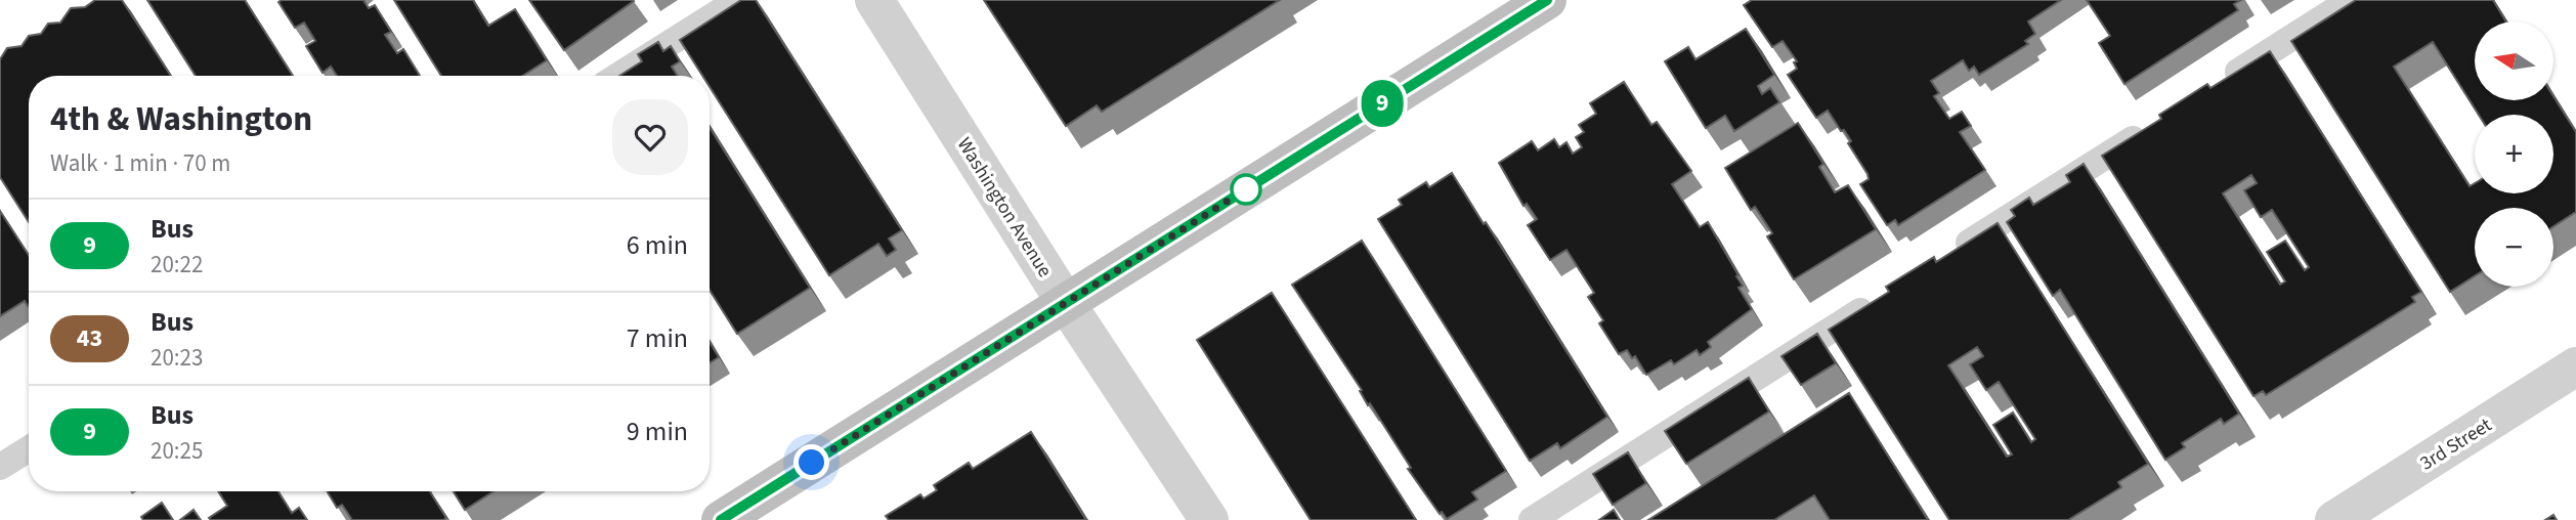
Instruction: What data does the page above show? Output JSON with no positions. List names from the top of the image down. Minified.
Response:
{"streets":{"street":["Washington Avenue","3rd Street"]},"lines":["bus line 9"],"north":"left","page":{"on_map":"9","map_buttons":["+","−"],"heading":["4th & Washington","Walk · 1 min · 70 m"],"list":[{"mark":"9","name":"Bus","note":"20:22","value":"6 min"},{"mark":"43","name":"Bus","note":"20:23","value":"7 min"},{"mark":"9","name":"Bus","note":"20:25","value":"9 min"}]}}
